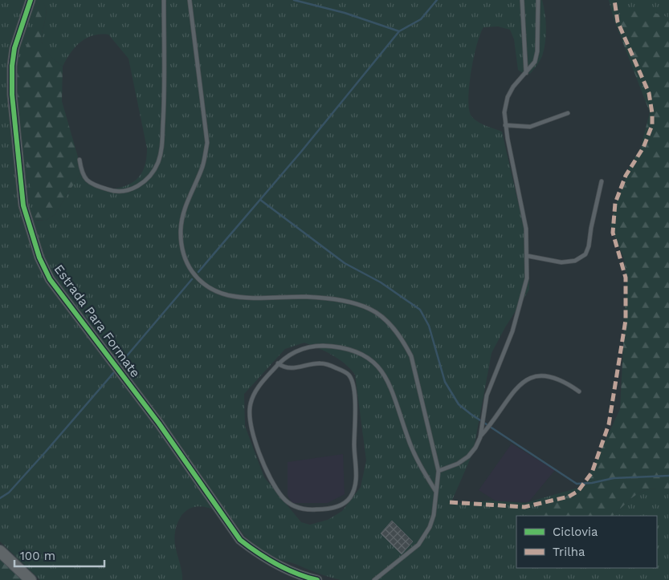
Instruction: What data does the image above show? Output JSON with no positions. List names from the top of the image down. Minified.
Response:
{"streets":{"street":["Estrada Para Formate"]},"legend":["Ciclovia","Trilha"],"scale_bar":"100 m"}
